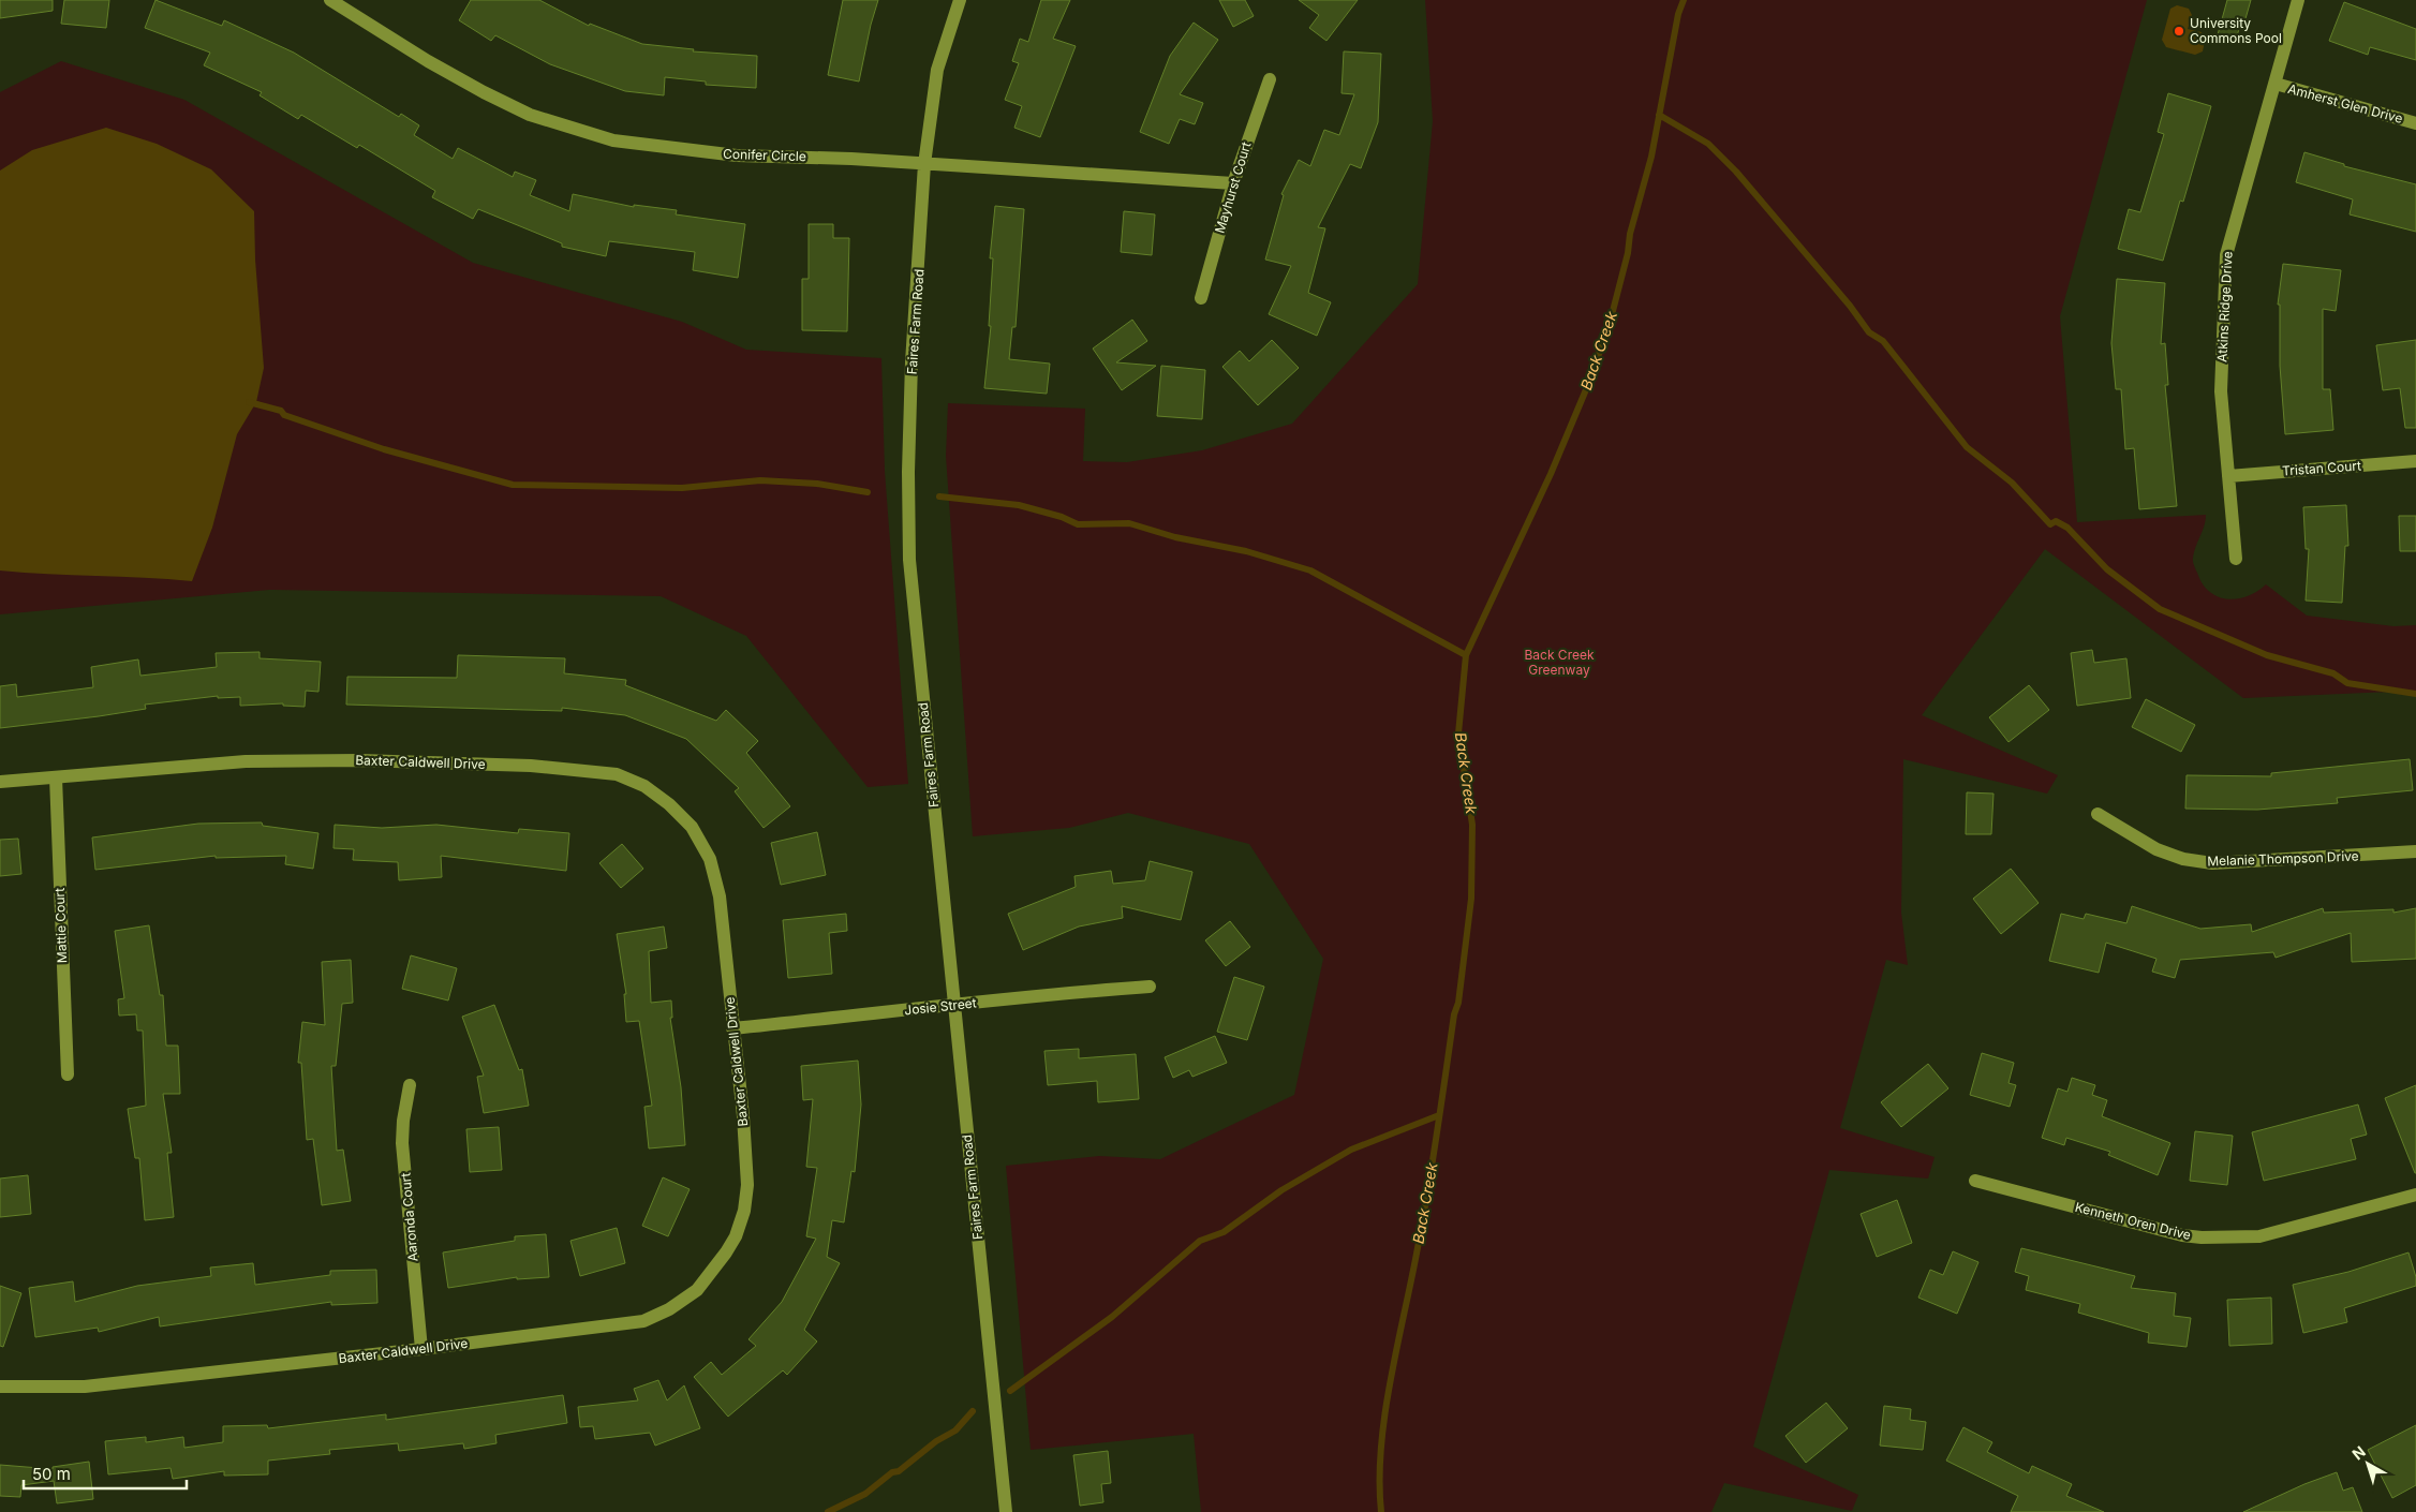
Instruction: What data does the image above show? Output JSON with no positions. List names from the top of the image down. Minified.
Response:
{"streets":{"street":["Amherst Glen Drive","Conifer Circle","Mayhurst Court","Atkins Ridge Drive","Faires Farm Road","Tristan Court","Baxter Caldwell Drive","Melanie Thompson Drive","Mattie Court","Josie Street","Aaronda Court","Kenneth Oren Drive"]},"crossings":[["Amherst Glen Drive","Atkins Ridge Drive"],["Conifer Circle","Mayhurst Court"],["Conifer Circle","Faires Farm Road"],["Atkins Ridge Drive","Tristan Court"],["Faires Farm Road","Josie Street"],["Baxter Caldwell Drive","Mattie Court"],["Baxter Caldwell Drive","Josie Street"],["Baxter Caldwell Drive","Aaronda Court"]],"water":["Back Creek"],"parks":["Back Creek Greenway"],"places":["University Commons Pool"],"scale_bar":"50 m","north":"top left"}
